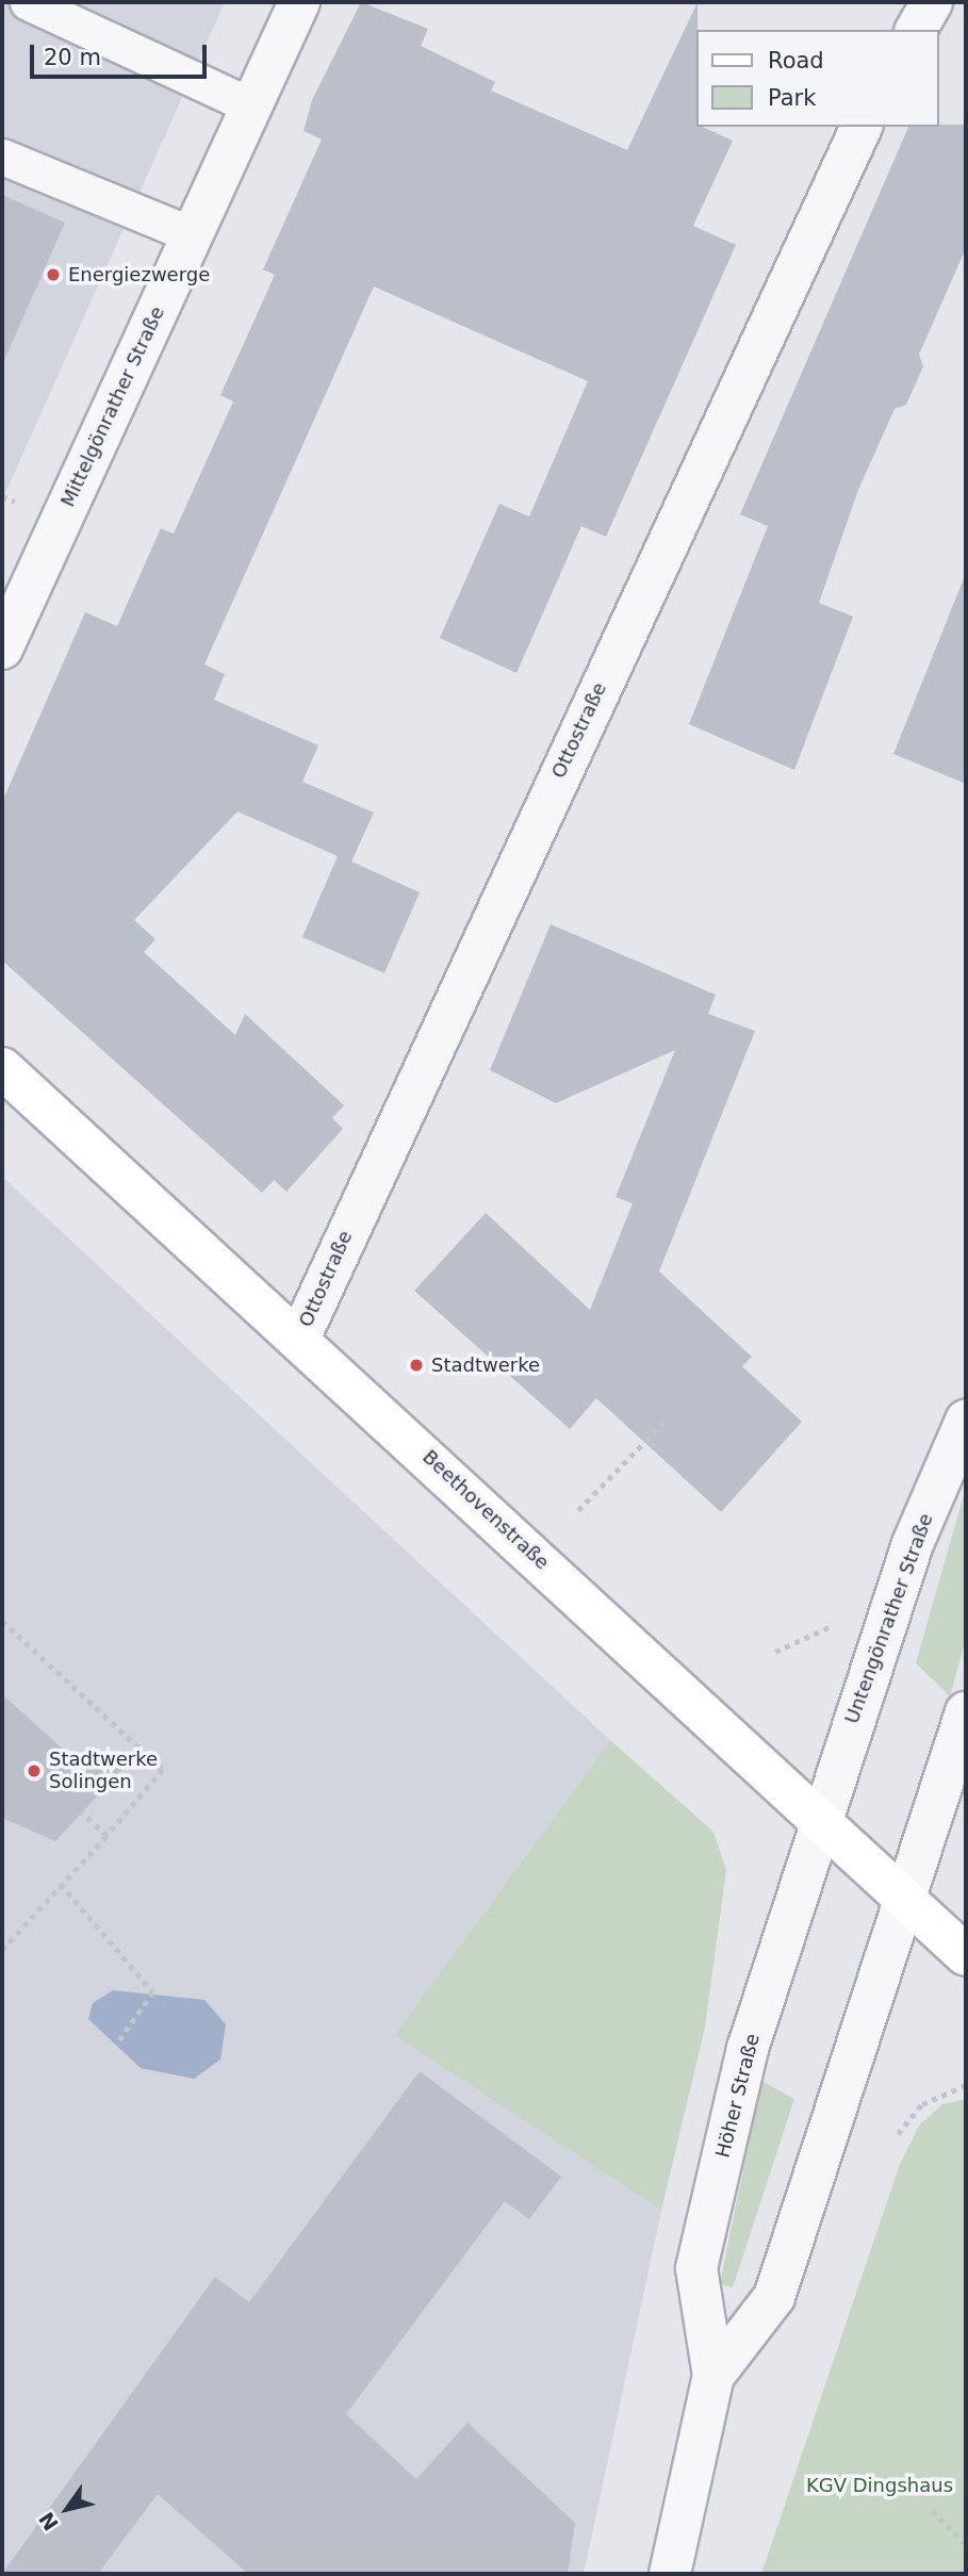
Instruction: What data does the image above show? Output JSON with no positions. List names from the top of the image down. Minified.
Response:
{"streets":{"main road":["Beethovenstraße"],"street":["Mittelgönrather Straße","Ottostraße","Untengönrather Straße","Höher Straße"]},"crossings":[["Ottostraße","Beethovenstraße"],["Beethovenstraße","Untengönrather Straße"],["Beethovenstraße","Höher Straße"],["Untengönrather Straße","Höher Straße"]],"parks":["KGV Dingshaus"],"places":["Energiezwerge","Stadtwerke","Stadtwerke Solingen"],"legend":["Road","Park"],"scale_bar":"20 m","north":"bottom left"}
